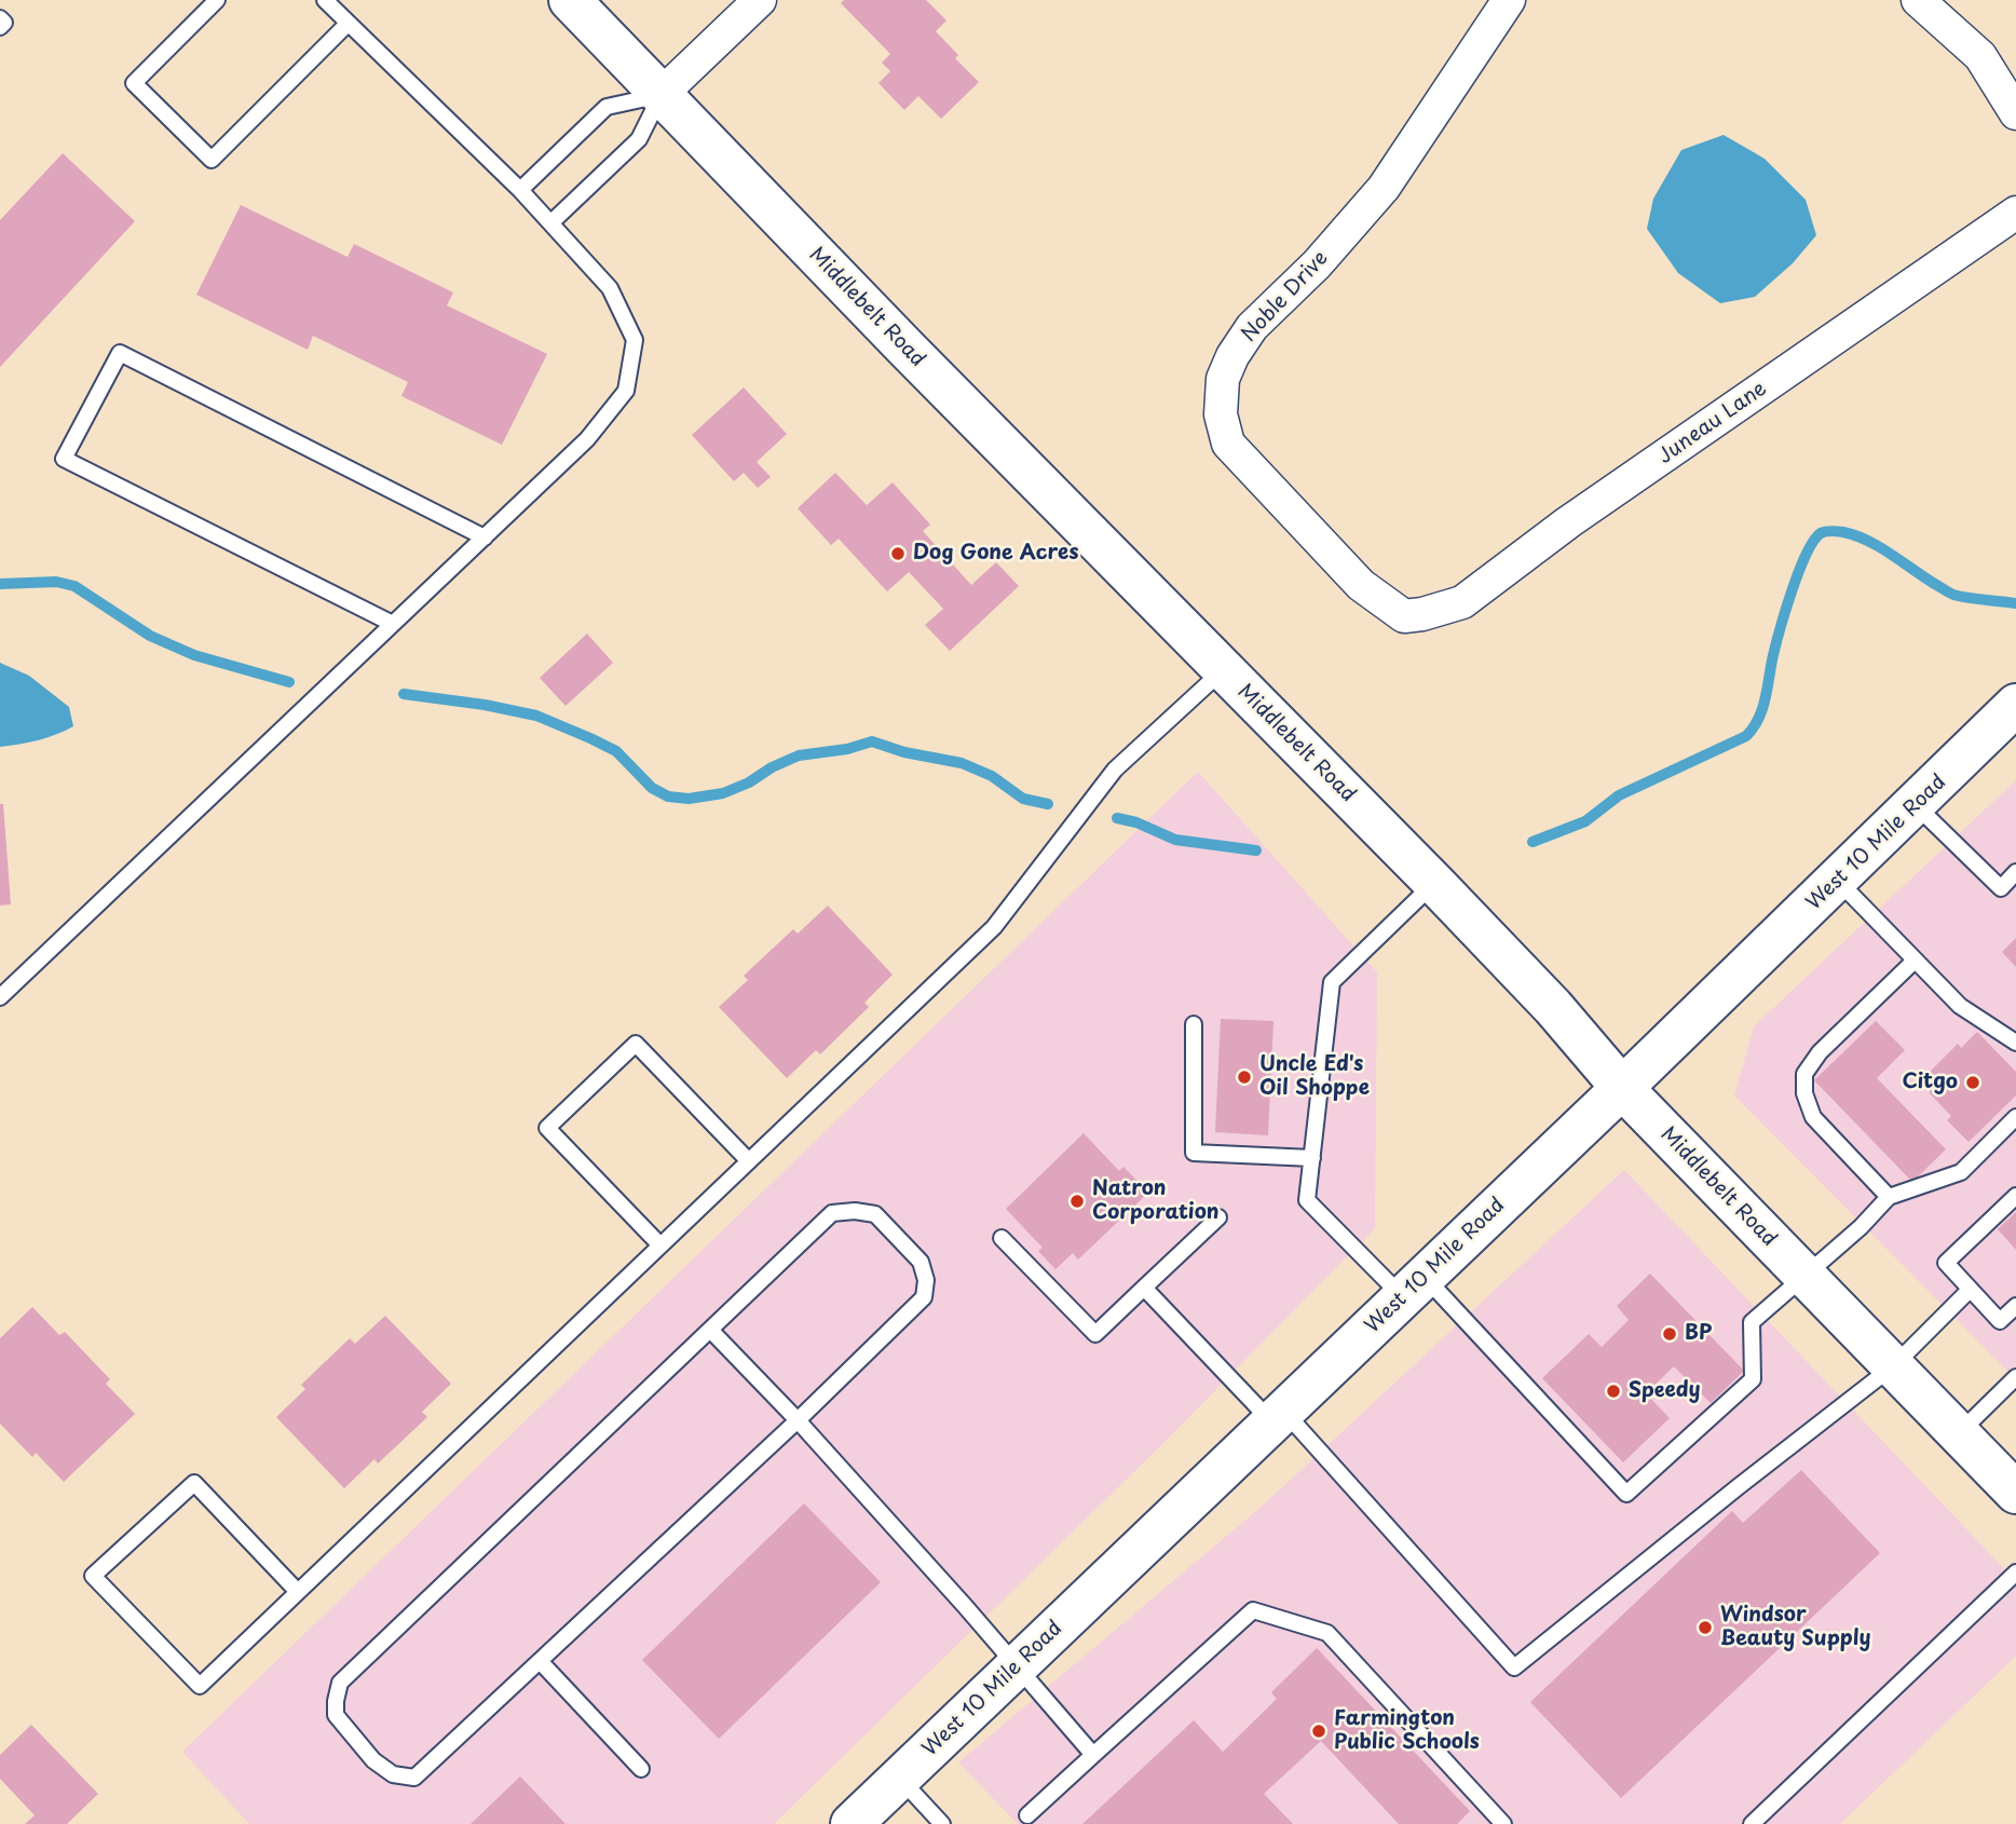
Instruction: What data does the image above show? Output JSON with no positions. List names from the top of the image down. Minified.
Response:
{"streets":{"street":["Noble Drive","Middlebelt Road","Juneau Lane","West 10 Mile Road"]},"crossings":[["Noble Drive","Juneau Lane"],["Middlebelt Road","West 10 Mile Road"]],"places":["Dog Gone Acres","Uncle Ed's Oil Shoppe","Citgo","Natron Corporation","BP","Speedy","Windsor Beauty Supply","Farmington Public Schools"]}
